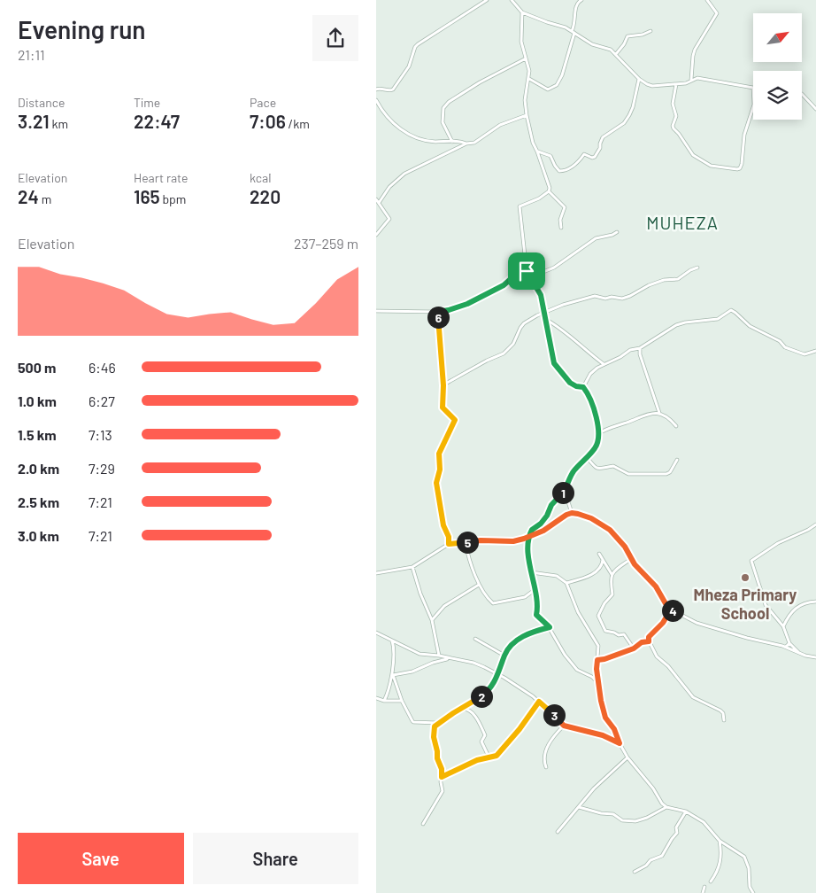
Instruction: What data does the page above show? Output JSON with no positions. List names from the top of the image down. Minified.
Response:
{"districts":["MUHEZA"],"places":["Mheza Primary School"],"north":"top right","page":{"heading":["Evening run","21:11"],"stats":[["Distance","3.21 km"],["Time","22:47"],["Pace","7:06 /km"],["Elevation","24 m"],["Heart rate","165 bpm"],["kcal","220"]],"chart":["Elevation","237–259 m"],"pins":["6","1","5","4","2","3"],"list":[{"name":"500 m","note":"6:46"},{"name":"1.0 km","note":"6:27"},{"name":"1.5 km","note":"7:13"},{"name":"2.0 km","note":"7:29"},{"name":"2.5 km","note":"7:21"},{"name":"3.0 km","note":"7:21"}],"buttons":["Save","Share"]}}
